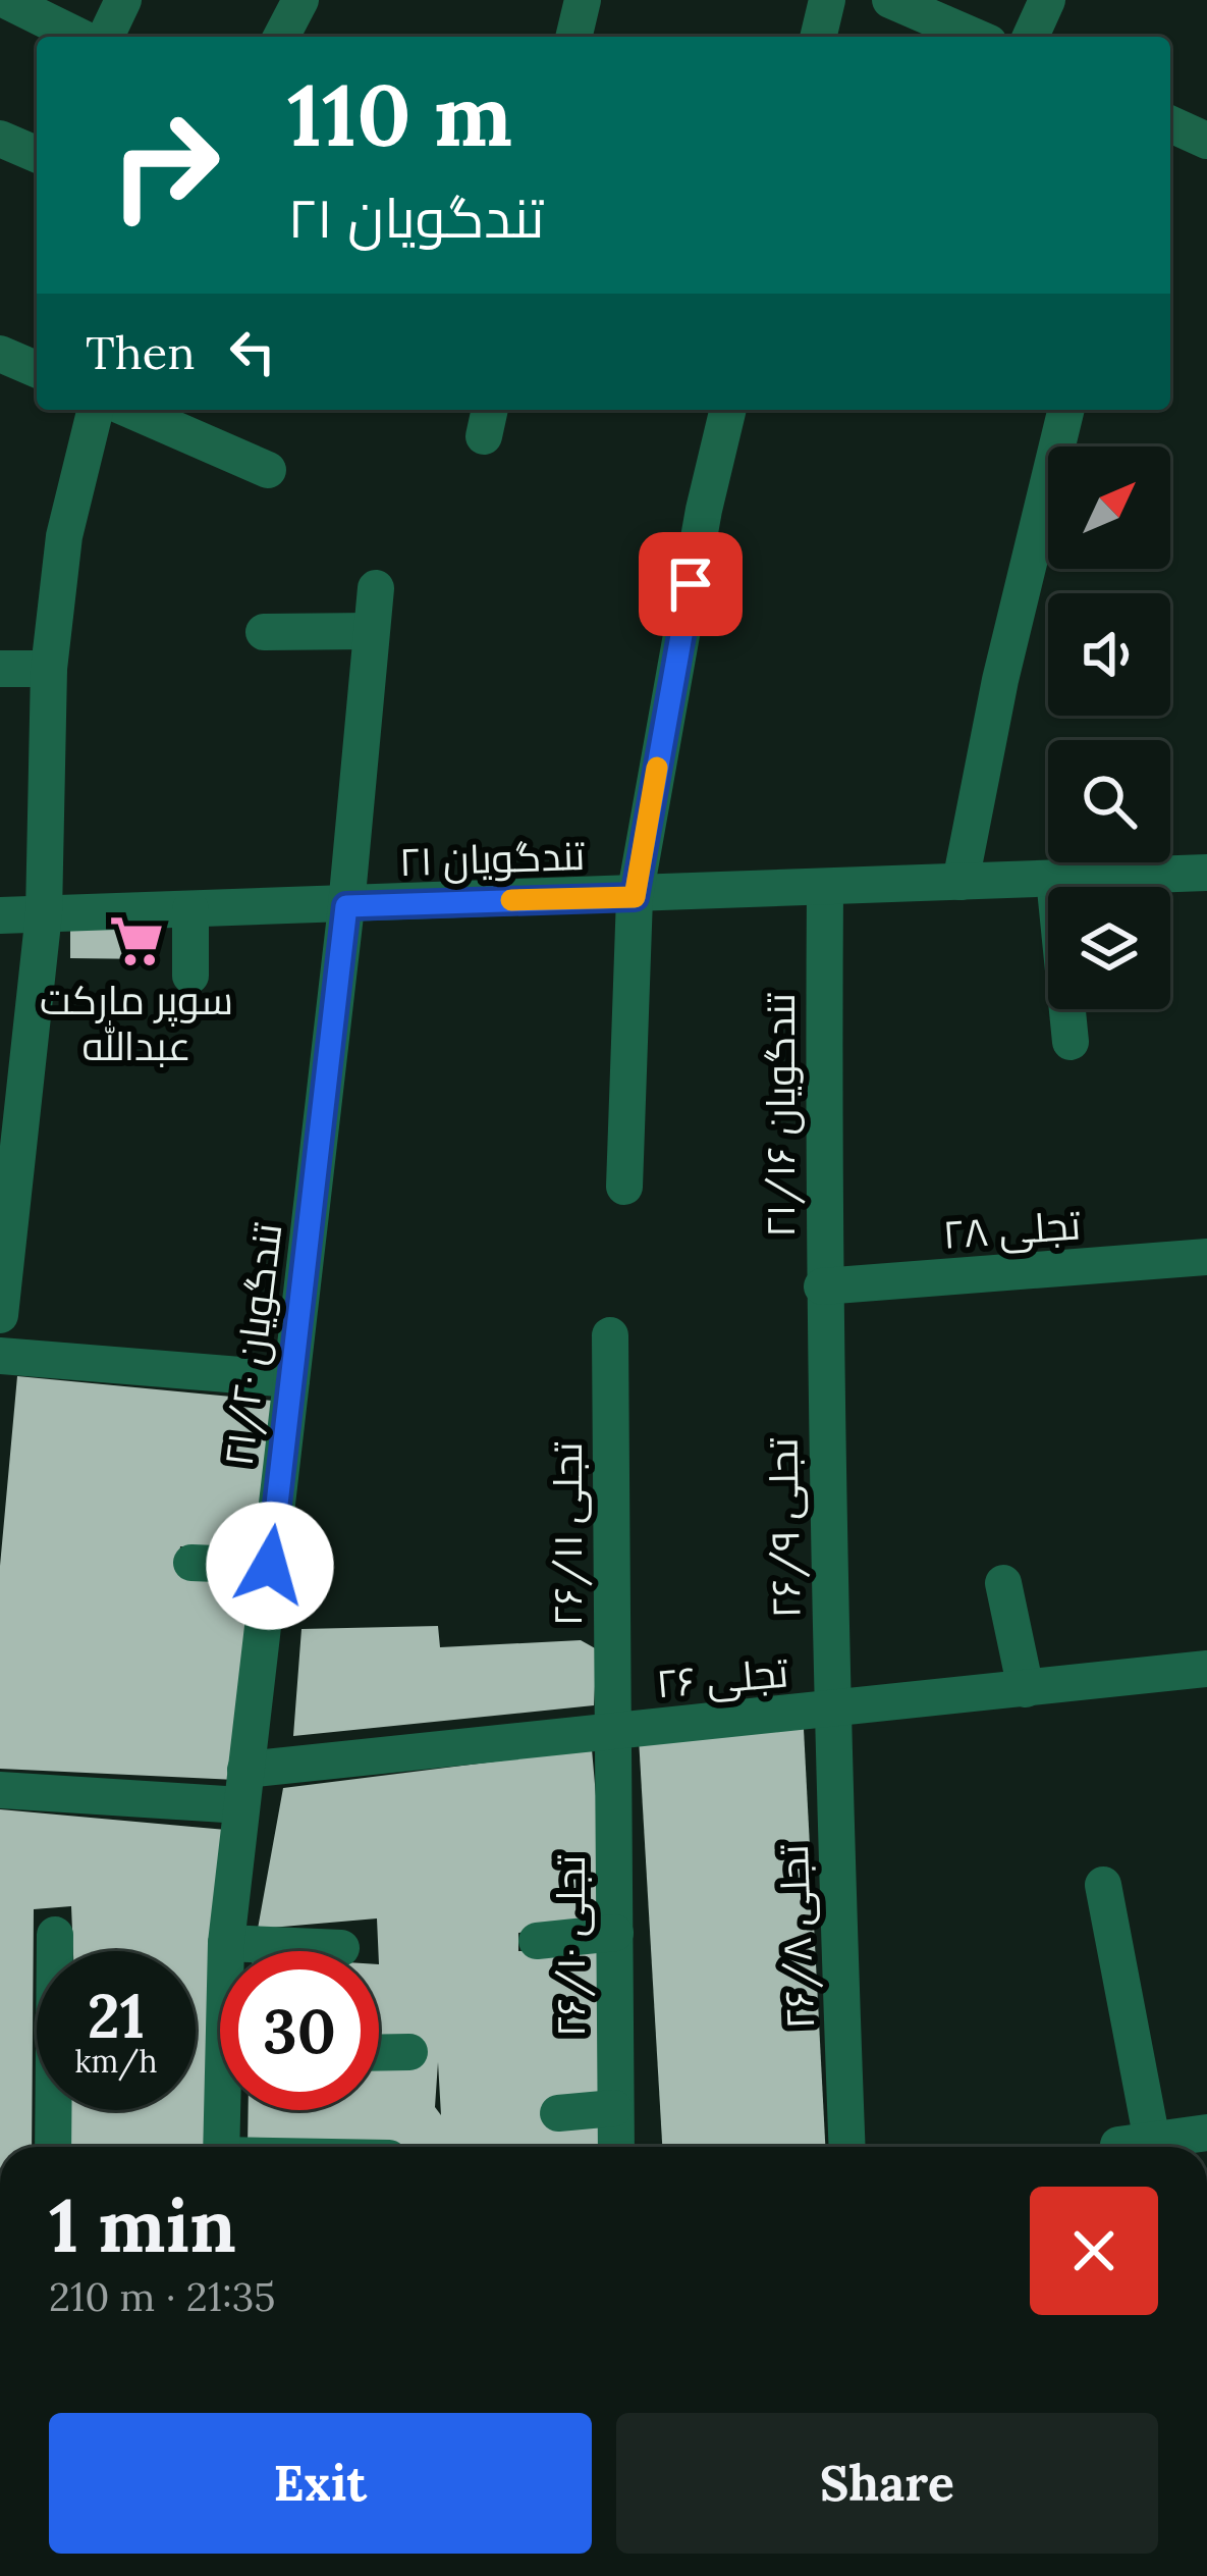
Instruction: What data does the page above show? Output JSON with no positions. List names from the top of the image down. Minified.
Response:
{"streets":{"street":["۲۱ تندگویان","۲۱/۱۶ تندگویان","۲۸ تجلی","۲۱/۲۰ تندگویان","۲۶/۹ تجلی","۲۶/۱۱ تجلی","۲۶ تجلی","۲۶/۸ تجلی","۲۶/۱۰ تجلی"]},"crossings":[["۲۱ تندگویان","۲۱/۱۶ تندگویان"],["۲۱ تندگویان","۲۱/۲۰ تندگویان"],["۲۱/۱۶ تندگویان","۲۸ تجلی"],["۲۱/۱۶ تندگویان","۲۶/۹ تجلی"],["۲۱/۲۰ تندگویان","۲۶ تجلی"],["۲۶/۹ تجلی","۲۶ تجلی"],["۲۶/۹ تجلی","۲۶/۸ تجلی"],["۲۶/۱۱ تجلی","۲۶ تجلی"],["۲۶/۱۱ تجلی","۲۶/۱۰ تجلی"],["۲۶ تجلی","۲۶/۸ تجلی"],["۲۶ تجلی","۲۶/۱۰ تجلی"]],"places":{"supermarket":["سوپر مارکت عبدالله"]},"north":"top right","page":{"turn":["110 m","۲۱ تندگویان"],"then":"Then","speed":"21 km/h","limit":"30","heading":["1 min","210 m · 21:35"],"buttons":["Exit","Share"]}}
